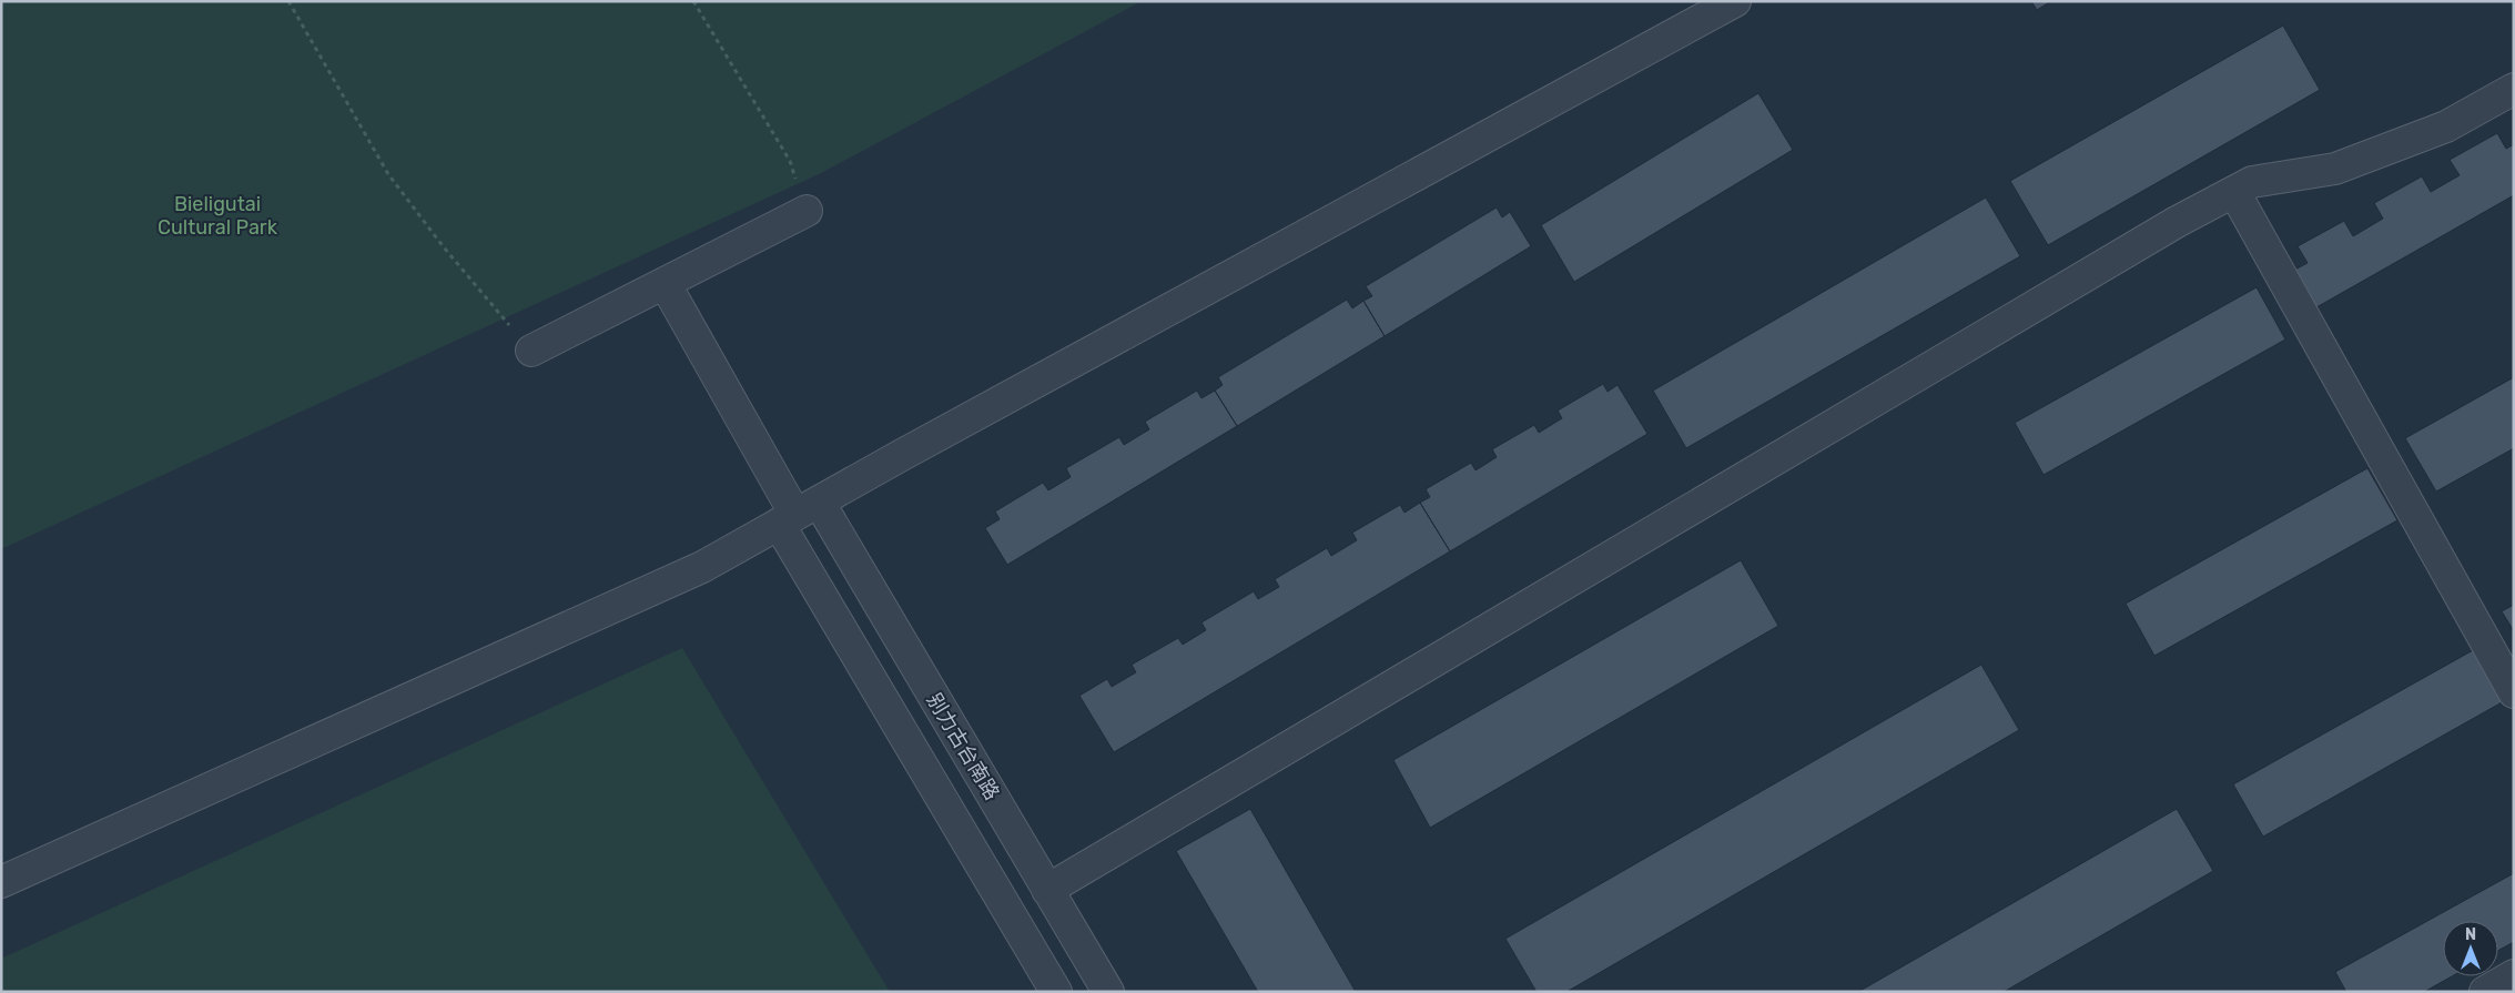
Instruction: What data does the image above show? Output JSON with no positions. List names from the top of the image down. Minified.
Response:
{"streets":{"street":["别力古台南路"]},"parks":["Bieligutai Cultural Park"],"north":"top"}
